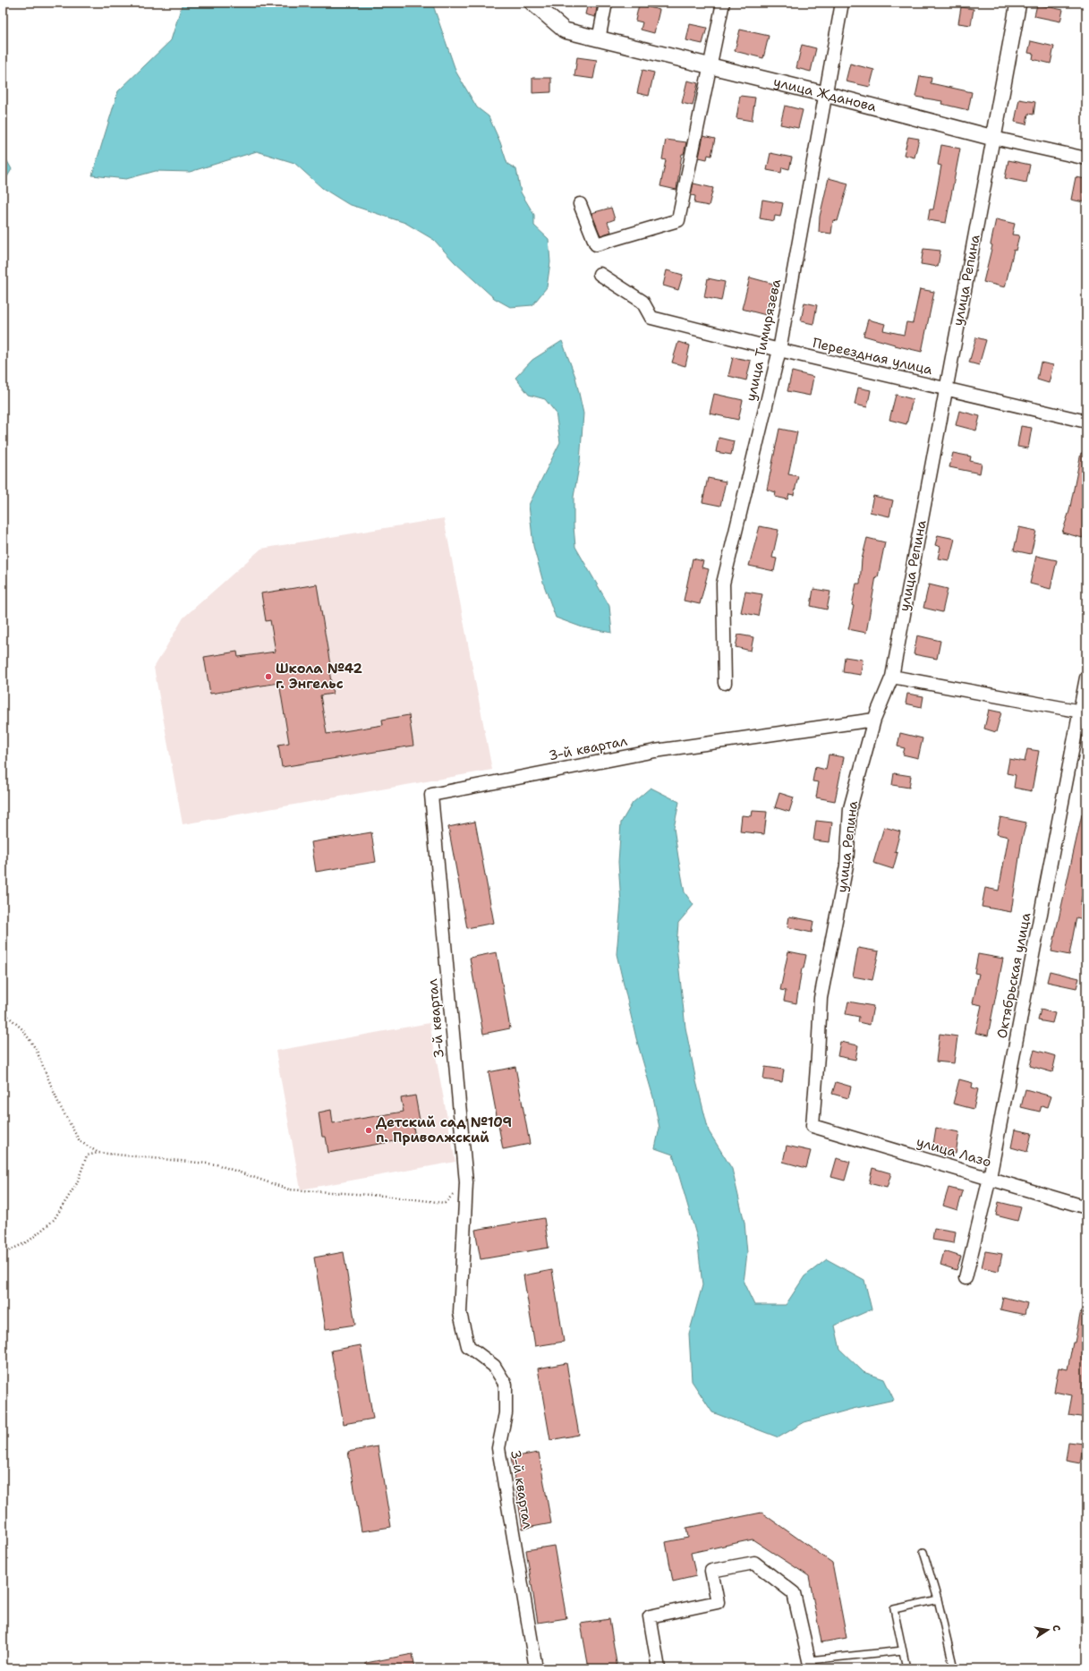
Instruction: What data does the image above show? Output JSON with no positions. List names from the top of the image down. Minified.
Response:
{"streets":{"street":["улица Жданова","улица Репина","улица Тимирязева","Переездная улица","3-й квартал","Октябрьская улица","улица Лазо"]},"crossings":[["улица Жданова","улица Репина"],["улица Жданова","улица Тимирязева"],["улица Репина","Переездная улица"],["улица Репина","3-й квартал"],["улица Репина","улица Лазо"],["улица Тимирязева","Переездная улица"],["Октябрьская улица","улица Лазо"]],"places":["Школа №42 г. Энгельс","Детский сад №109 п. Приволжский"],"north":"right"}
